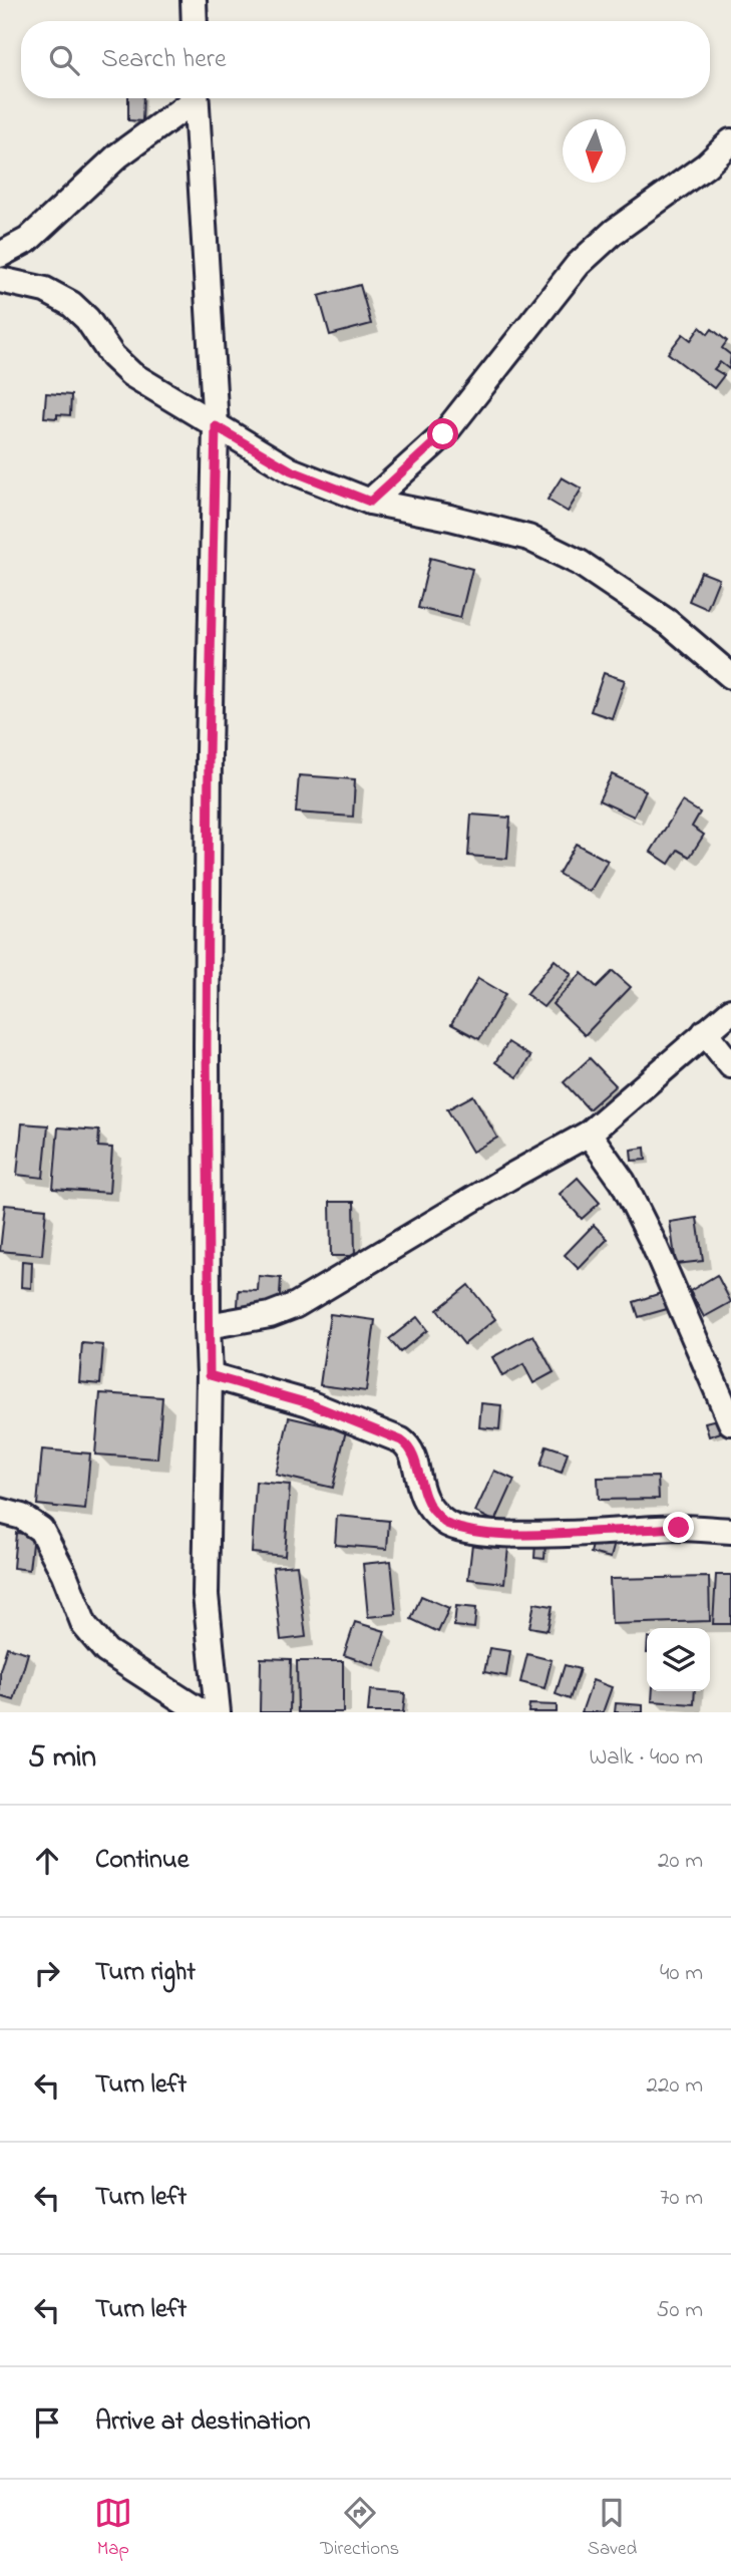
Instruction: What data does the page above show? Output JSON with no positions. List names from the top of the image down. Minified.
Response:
{"north":"bottom","page":{"search":"Search here","heading":["5 min","Walk · 400 m"],"list":[["Continue","20 m"],["Turn right","40 m"],["Turn left","220 m"],["Turn left","70 m"],["Turn left","50 m"],"Arrive at destination"],"nav":["Map","Directions","Saved"]}}
